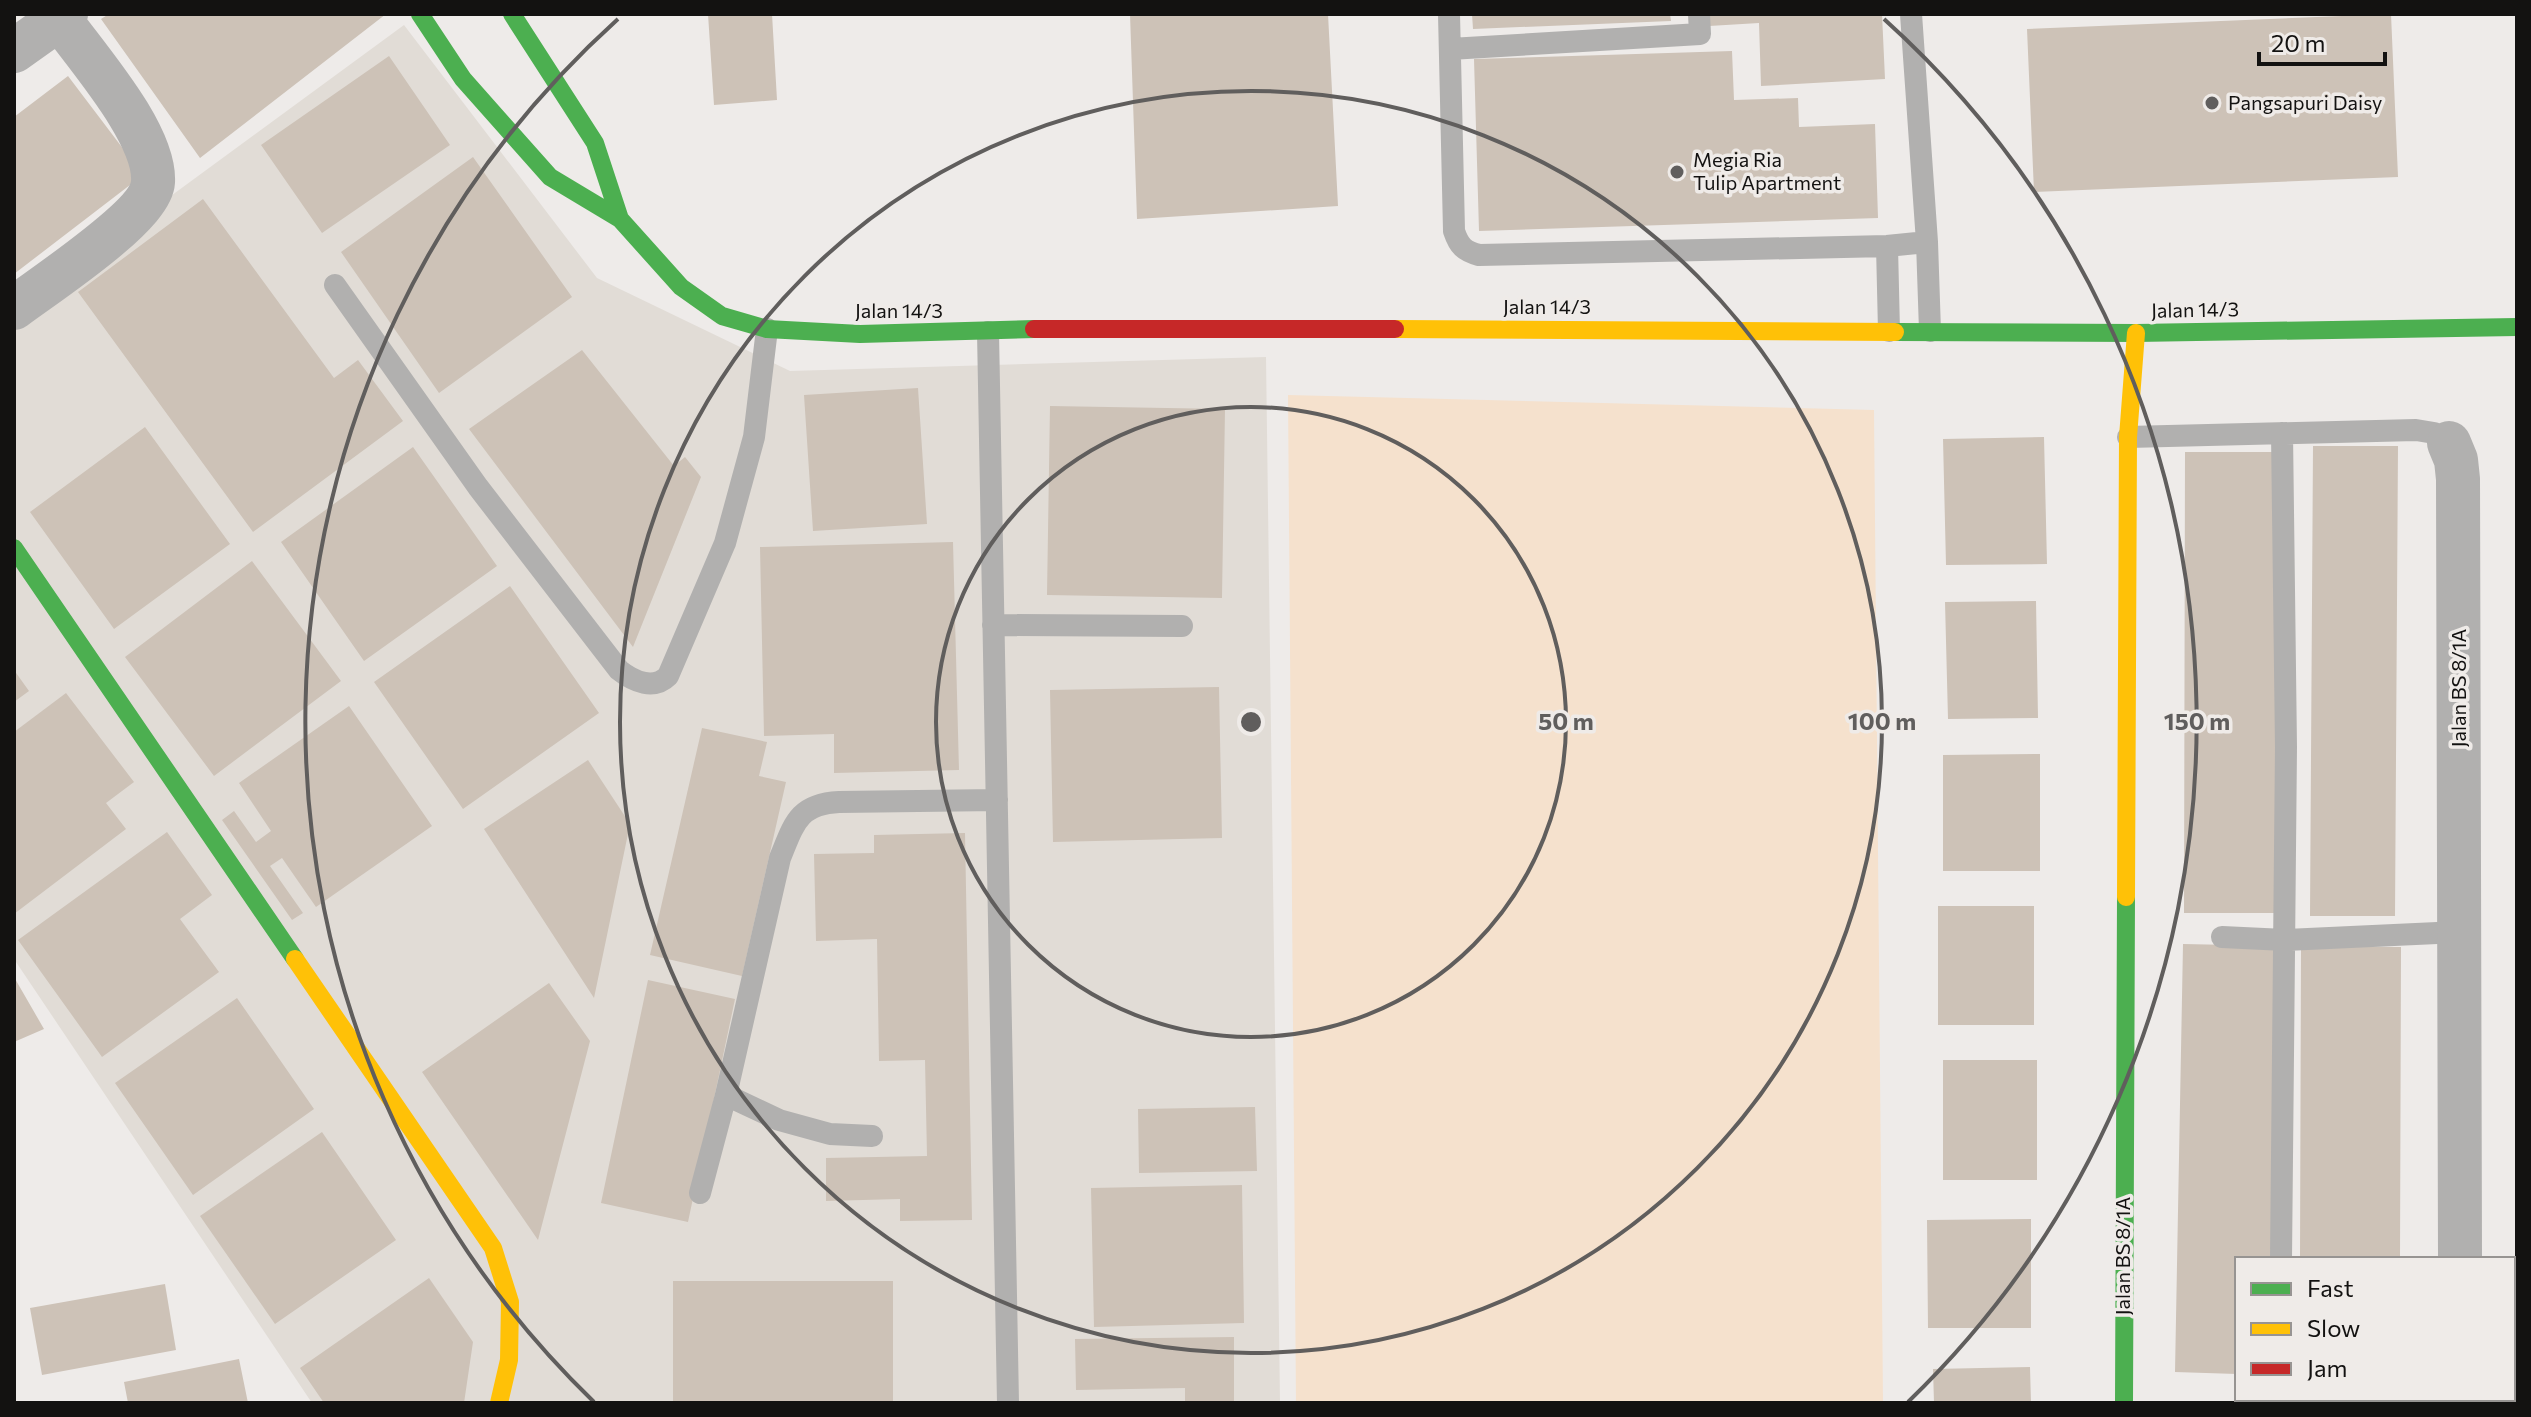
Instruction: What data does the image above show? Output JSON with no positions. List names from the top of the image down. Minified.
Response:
{"streets":{"street":["Jalan 14/3","Jalan BS 8/1A"]},"crossings":[["Jalan 14/3","Jalan BS 8/1A"]],"places":["Pangsapuri Daisy","Megia Ria Tulip Apartment"],"legend":["Fast","Slow","Jam"],"scale_bar":"20 m","rings":["50 m","100 m","150 m"]}
